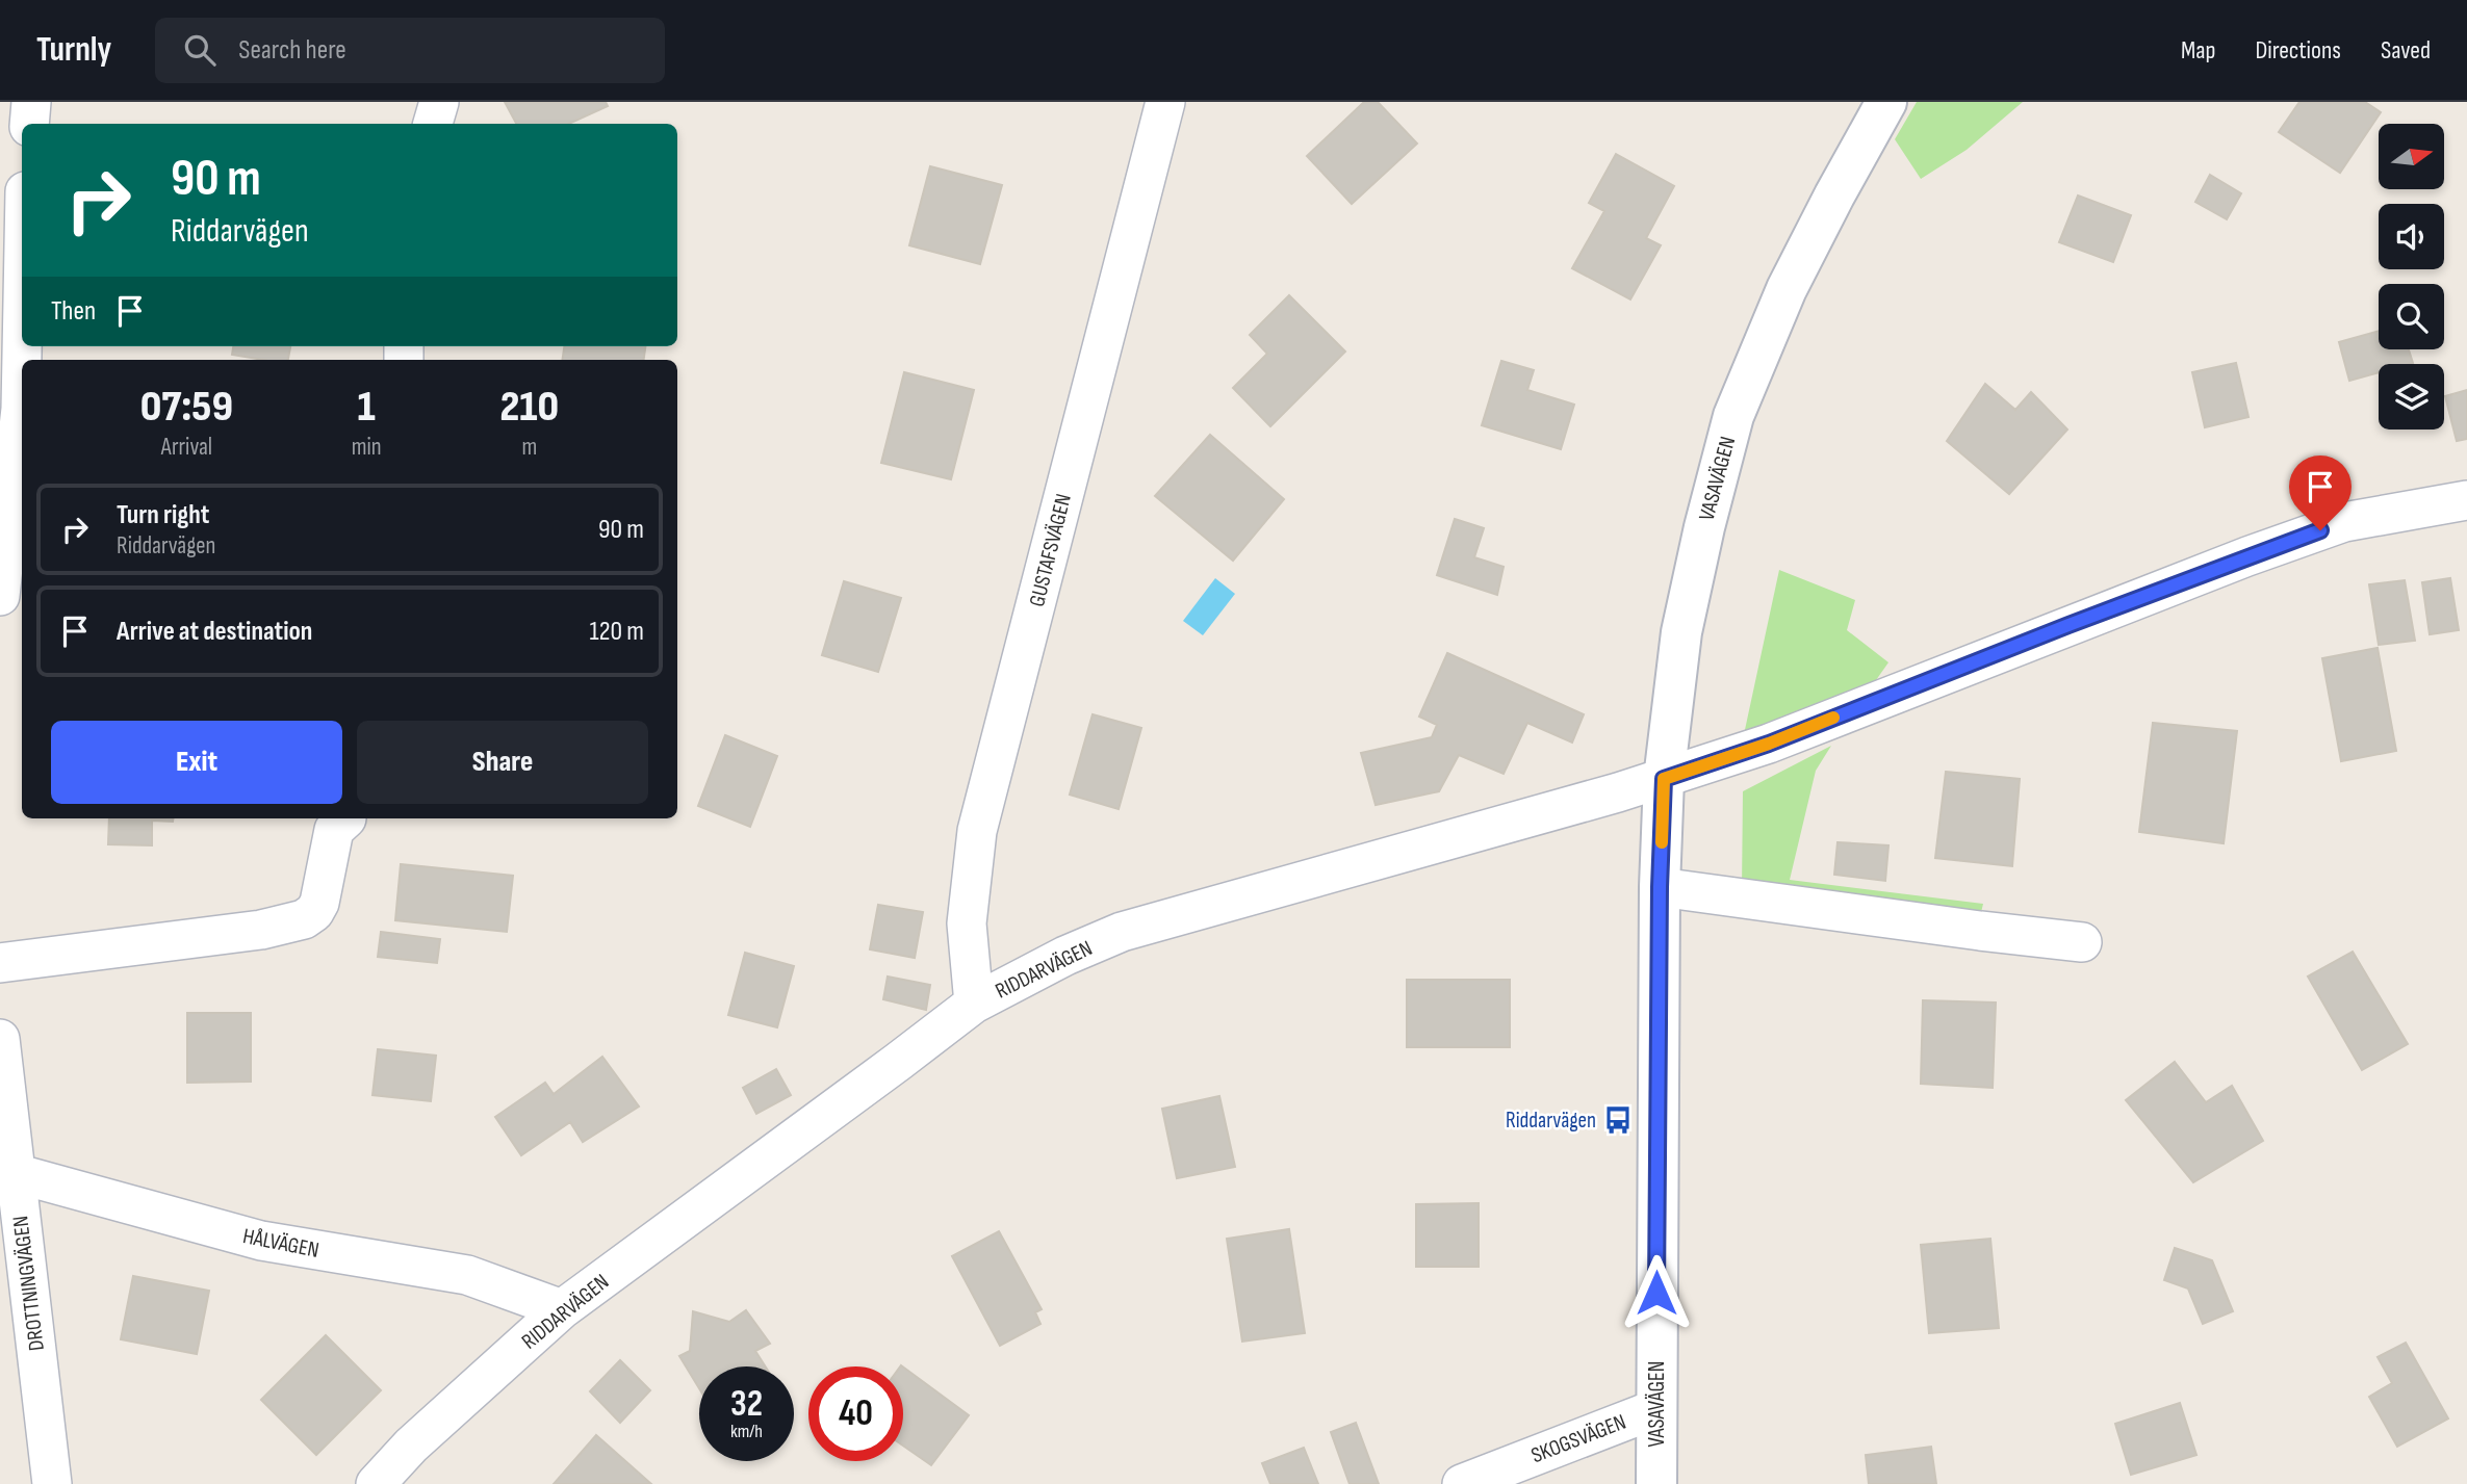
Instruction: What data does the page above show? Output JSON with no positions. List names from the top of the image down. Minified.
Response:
{"streets":{"street":["VASAVÄGEN","GUSTAFSVÄGEN","RIDDARVÄGEN","HÅLVÄGEN","DROTTNINGVÄGEN","SKOGSVÄGEN"]},"crossings":[["VASAVÄGEN","RIDDARVÄGEN"],["VASAVÄGEN","SKOGSVÄGEN"],["GUSTAFSVÄGEN","RIDDARVÄGEN"],["RIDDARVÄGEN","HÅLVÄGEN"],["HÅLVÄGEN","DROTTNINGVÄGEN"]],"places":{"bus stop":["Riddarvägen"]},"north":"right","page":{"header":"Turnly","search":"Search here","nav":["Map","Directions","Saved"],"turn":["90 m","Riddarvägen"],"then":"Then","eta":["07:59","Arrival","1","min","210","m"],"list":[{"name":"Turn right","note":"Riddarvägen","value":"90 m"},{"name":"Arrive at destination","value":"120 m"}],"buttons":["Exit","Share"],"speed":"32 km/h","limit":"40"}}
